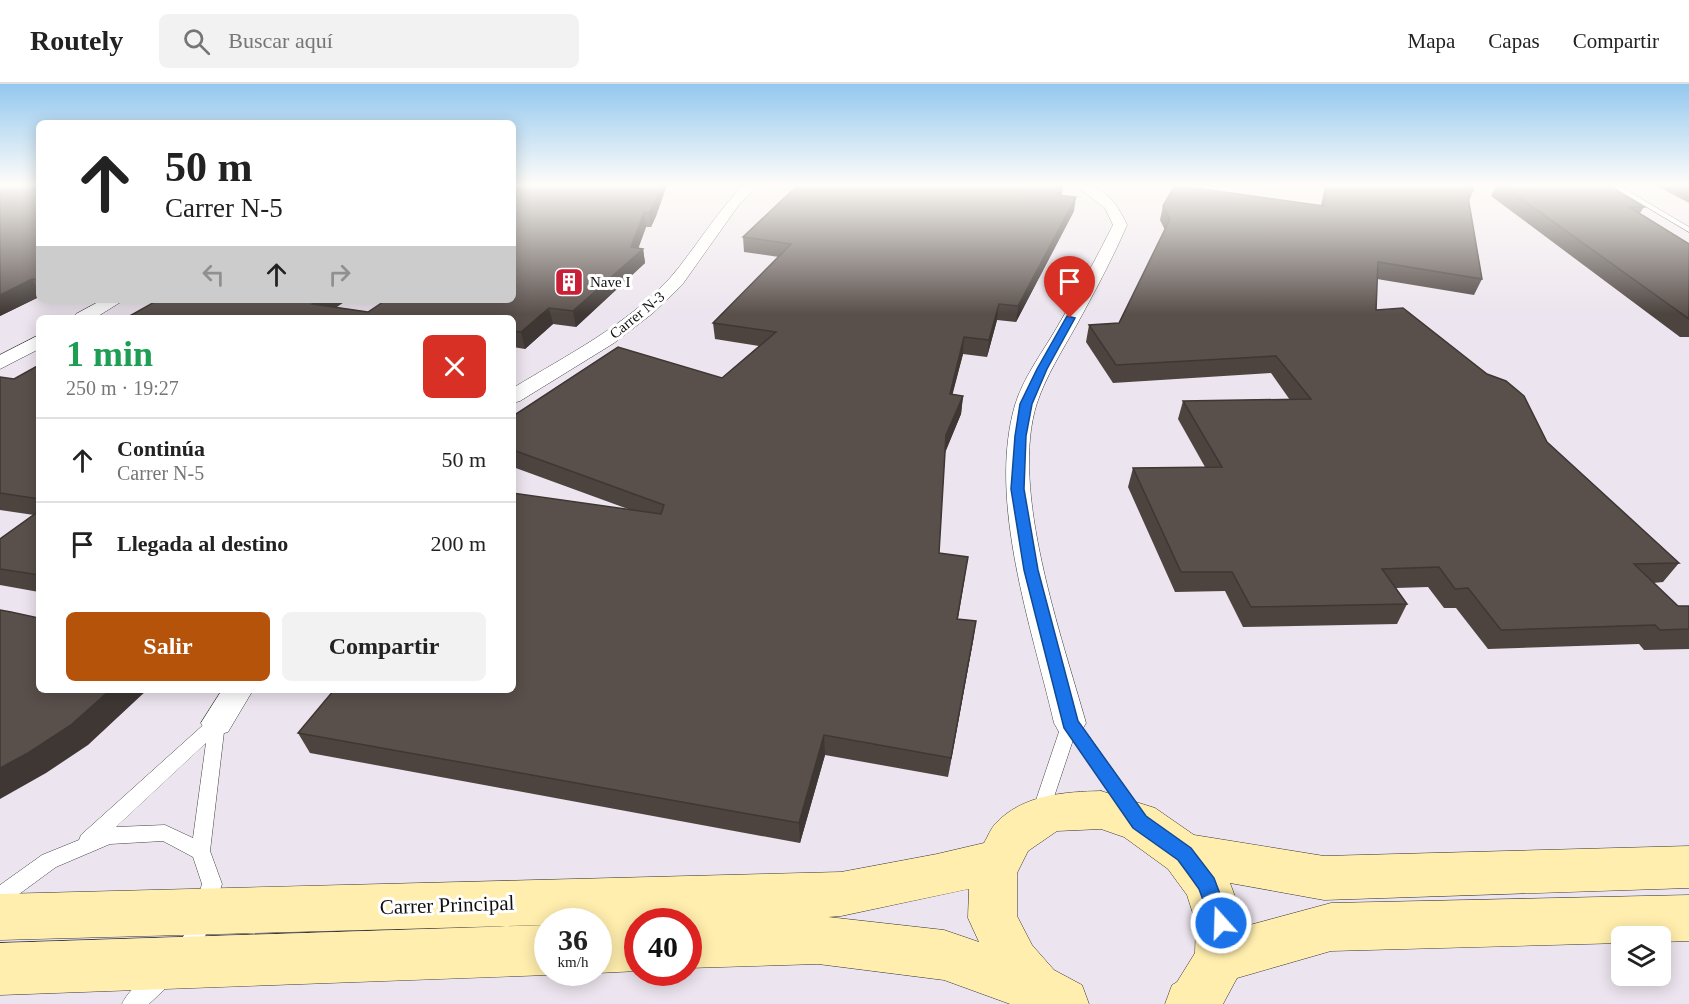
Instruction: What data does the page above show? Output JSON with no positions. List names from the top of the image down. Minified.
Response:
{"streets":{"street":["Carrer N-3","Carrer Principal"]},"places":{"building":["Nave I"]},"page":{"header":"Routely","search":"Buscar aquí","nav":["Mapa","Capas","Compartir"],"turn":["50 m","Carrer N-5"],"heading":["1 min","250 m · 19:27"],"list":[{"name":"Continúa","note":"Carrer N-5","value":"50 m"},{"name":"Llegada al destino","value":"200 m"}],"buttons":["Salir","Compartir"],"speed":"36 km/h","limit":"40"}}
